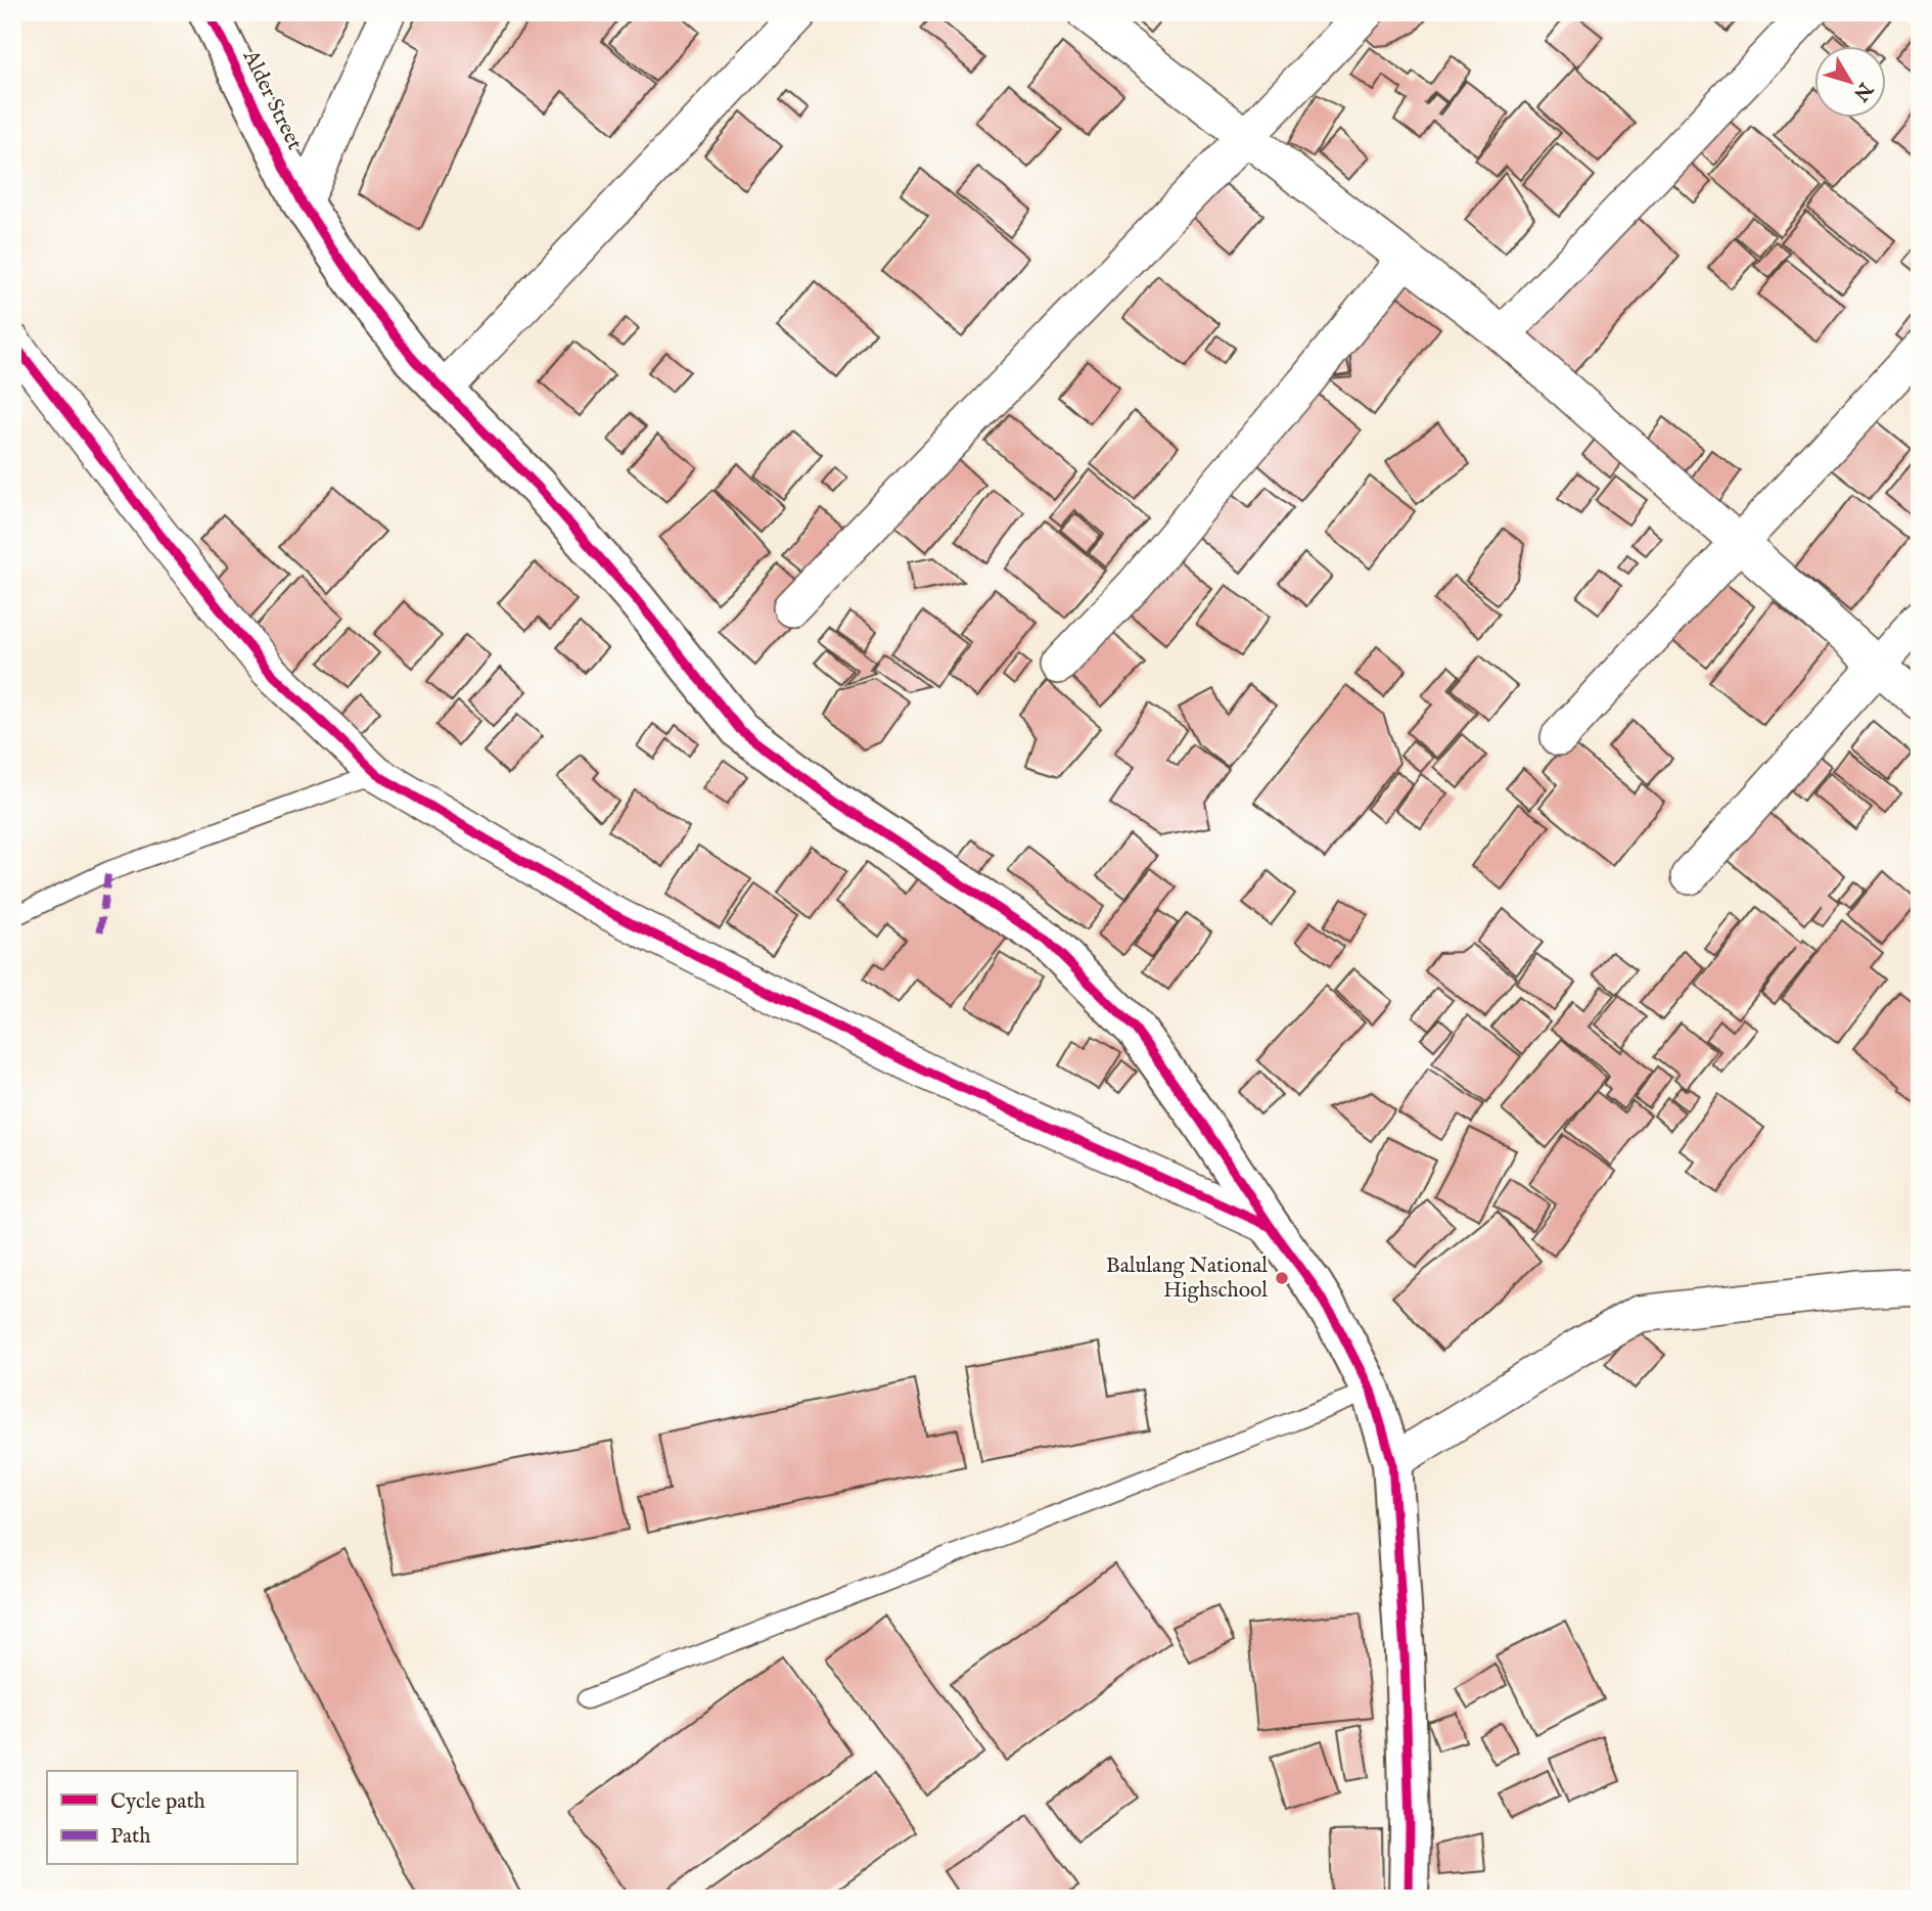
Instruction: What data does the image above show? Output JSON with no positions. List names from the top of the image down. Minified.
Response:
{"streets":{"street":["Alder Street"]},"places":["Balulang National Highschool"],"legend":["Cycle path","Path"],"north":"bottom right"}
